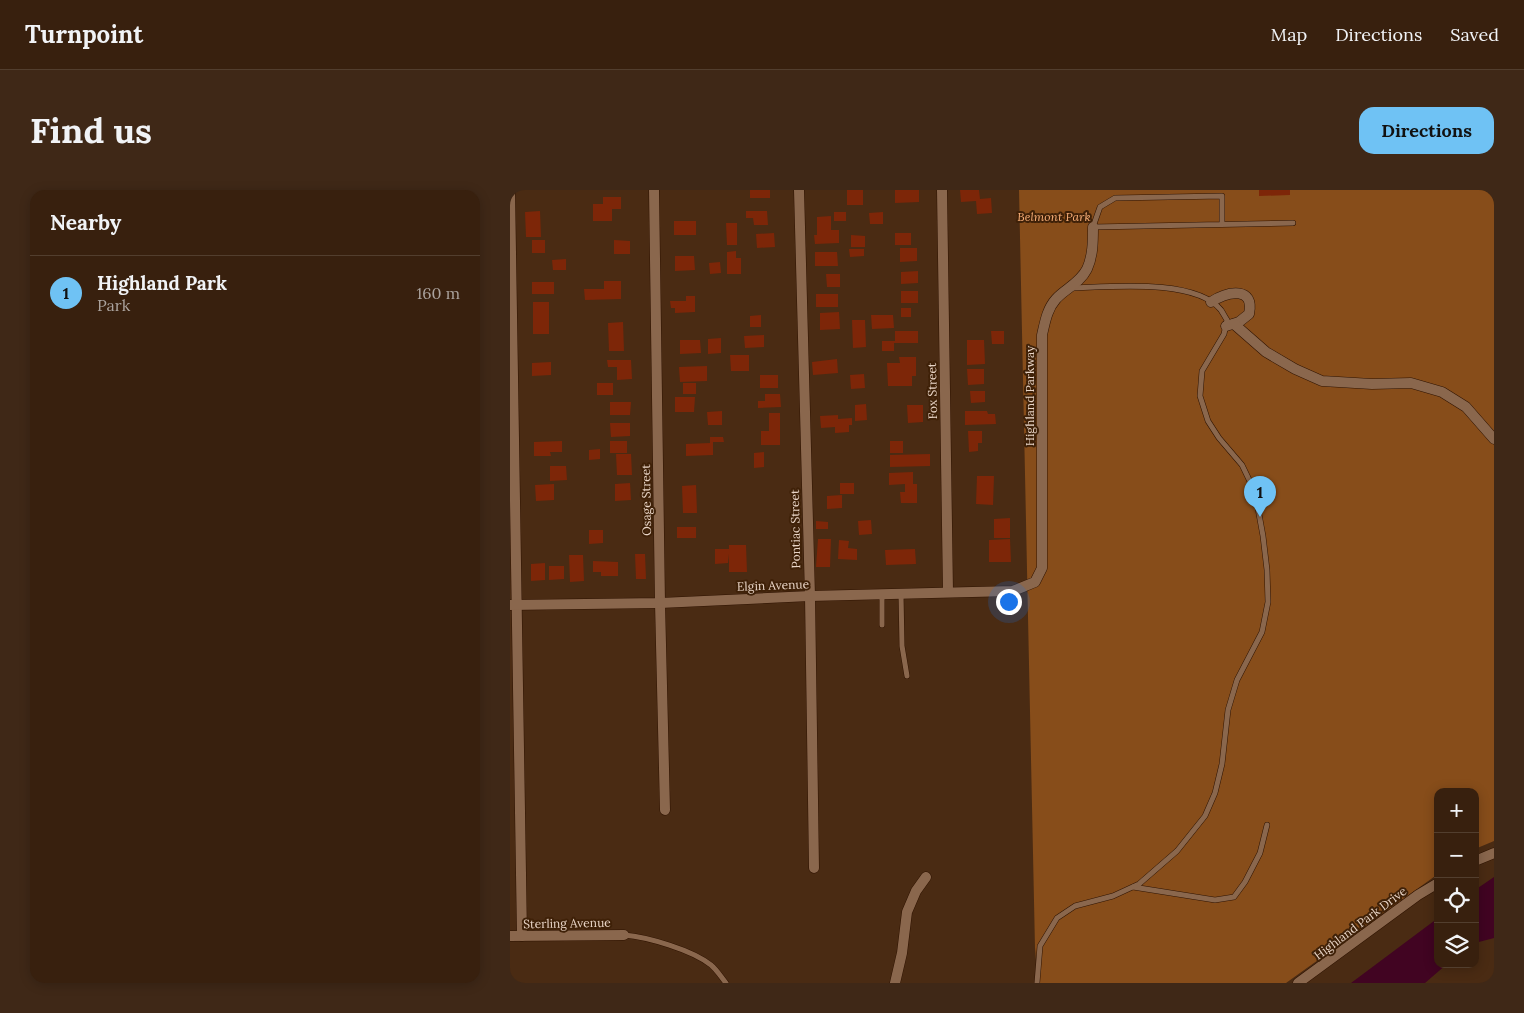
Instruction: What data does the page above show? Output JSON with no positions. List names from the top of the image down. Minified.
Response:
{"streets":{"street":["Fox Street","Highland Parkway","Osage Street","Pontiac Street","Elgin Avenue","Sterling Avenue","Highland Park Drive"]},"crossings":[["Fox Street","Elgin Avenue"],["Highland Parkway","Elgin Avenue"],["Osage Street","Elgin Avenue"],["Pontiac Street","Elgin Avenue"]],"parks":["Belmont Park"],"page":{"header":"Turnpoint","nav":["Map","Directions","Saved"],"buttons":"Directions","title":"Find us","heading":"Nearby","list":[{"mark":"1","name":"Highland Park","note":"Park","value":"160 m"}],"pins":"1","map_buttons":["+","−"]}}
